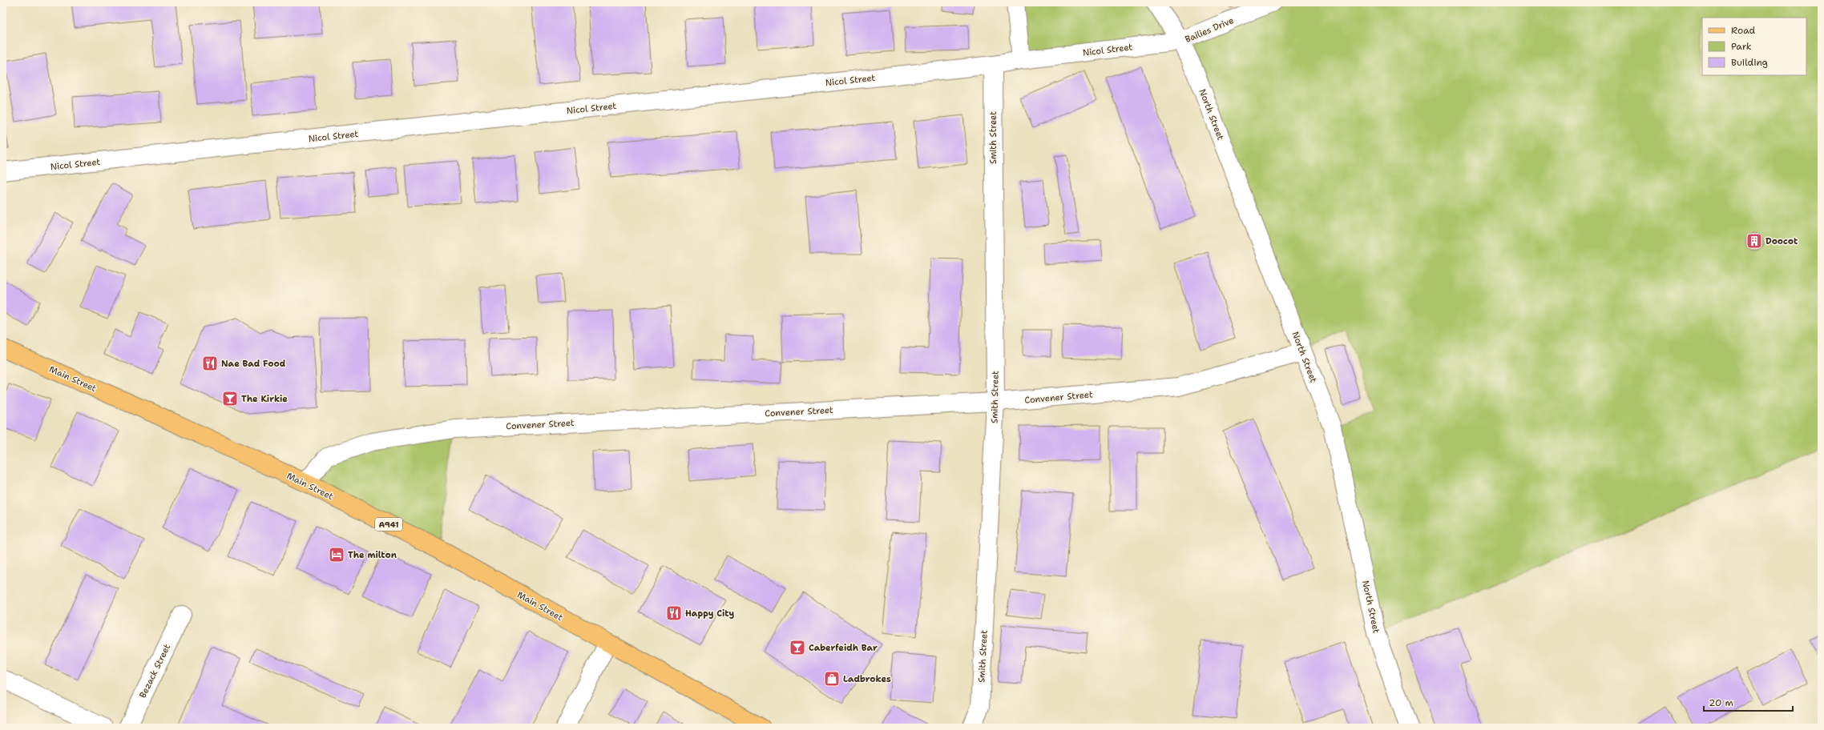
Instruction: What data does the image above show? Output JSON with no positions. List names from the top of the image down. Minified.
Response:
{"streets":{"main road":["Main Street","A941"],"street":["Bailies Drive","Nicol Street","North Street","Smith Street","Convener Street","Bezack Street"]},"crossings":[["Bailies Drive","Nicol Street"],["Bailies Drive","North Street"],["Nicol Street","North Street"],["Nicol Street","Smith Street"],["North Street","Convener Street"],["Smith Street","Convener Street"],["Main Street","Convener Street"]],"places":{"building":["Doocot"],"restaurant":["Nae Bad Food","Happy City"],"bar":["The Kirkie","Caberfeidh Bar"],"hotel":["The milton"],"shop":["Ladbrokes"]},"legend":["Road","Park","Building"],"scale_bar":"20 m"}
